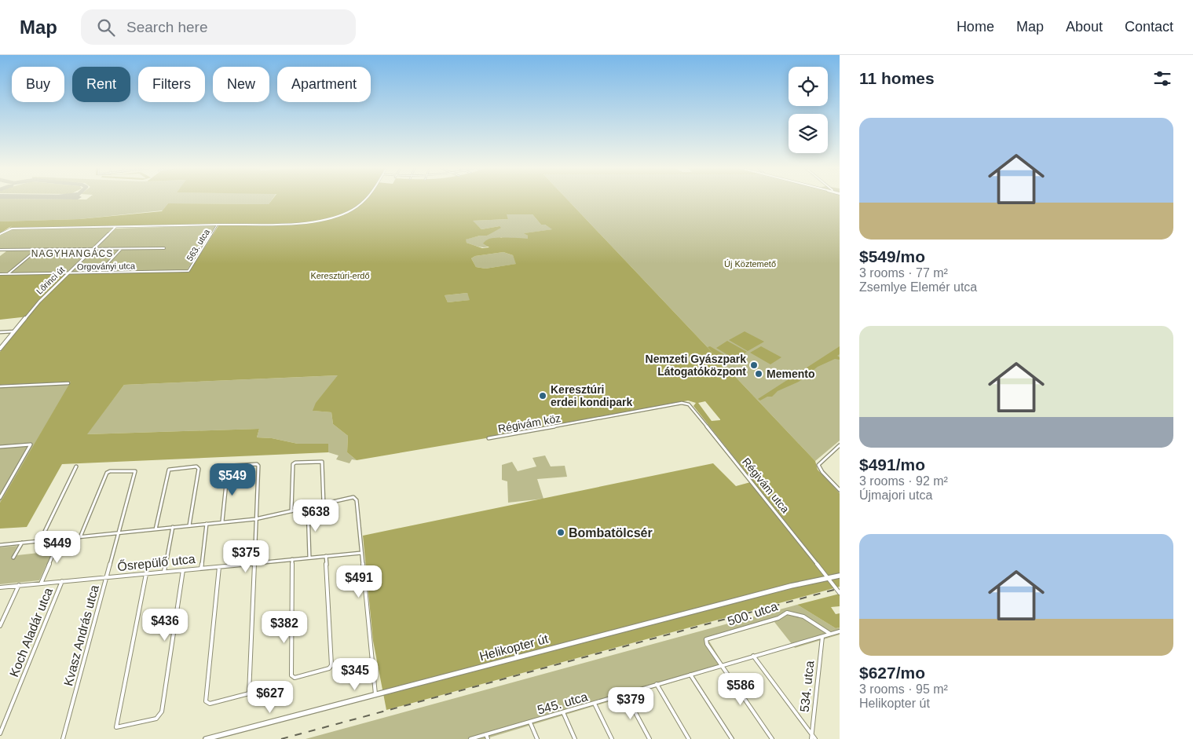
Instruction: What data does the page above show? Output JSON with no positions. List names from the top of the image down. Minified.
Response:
{"streets":{"main road":["Helikopter út"],"street":["563. utca","Orgoványi utca","Lőrinci út","Régivám köz","Régivám utca","Ősrepülő utca","500. utca","Koch Aladár utca","Kvasz András utca","534. utca","545. utca"]},"crossings":[["563. utca","Orgoványi utca"],["Orgoványi utca","Lőrinci út"],["Régivám köz","Régivám utca"],["Régivám utca","Helikopter út"],["Ősrepülő utca","Koch Aladár utca"],["Ősrepülő utca","Kvasz András utca"],["500. utca","545. utca"],["534. utca","545. utca"]],"districts":["NAGYHANGÁCS"],"parks":["Új Köztemető","Keresztúri-erdő"],"places":["Nemzeti Gyászpark Látogatóközpont","Memento","Keresztúri erdei kondipark","Bombatölcsér"],"page":{"header":"Map","search":"Search here","nav":["Home","Map","About","Contact"],"heading":"11 homes","chip":["Buy","Rent","Filters","New","Apartment"],"list":[{"name":"$549/mo","note":"3 rooms · 77 m² · Zsemlye Elemér utca"},{"name":"$491/mo","note":"3 rooms · 92 m² · Újmajori utca"},{"name":"$627/mo","note":"3 rooms · 95 m² · Helikopter út"}],"price":["$549","$638","$449","$375","$491","$436","$382","$345","$586","$627","$379"]}}
